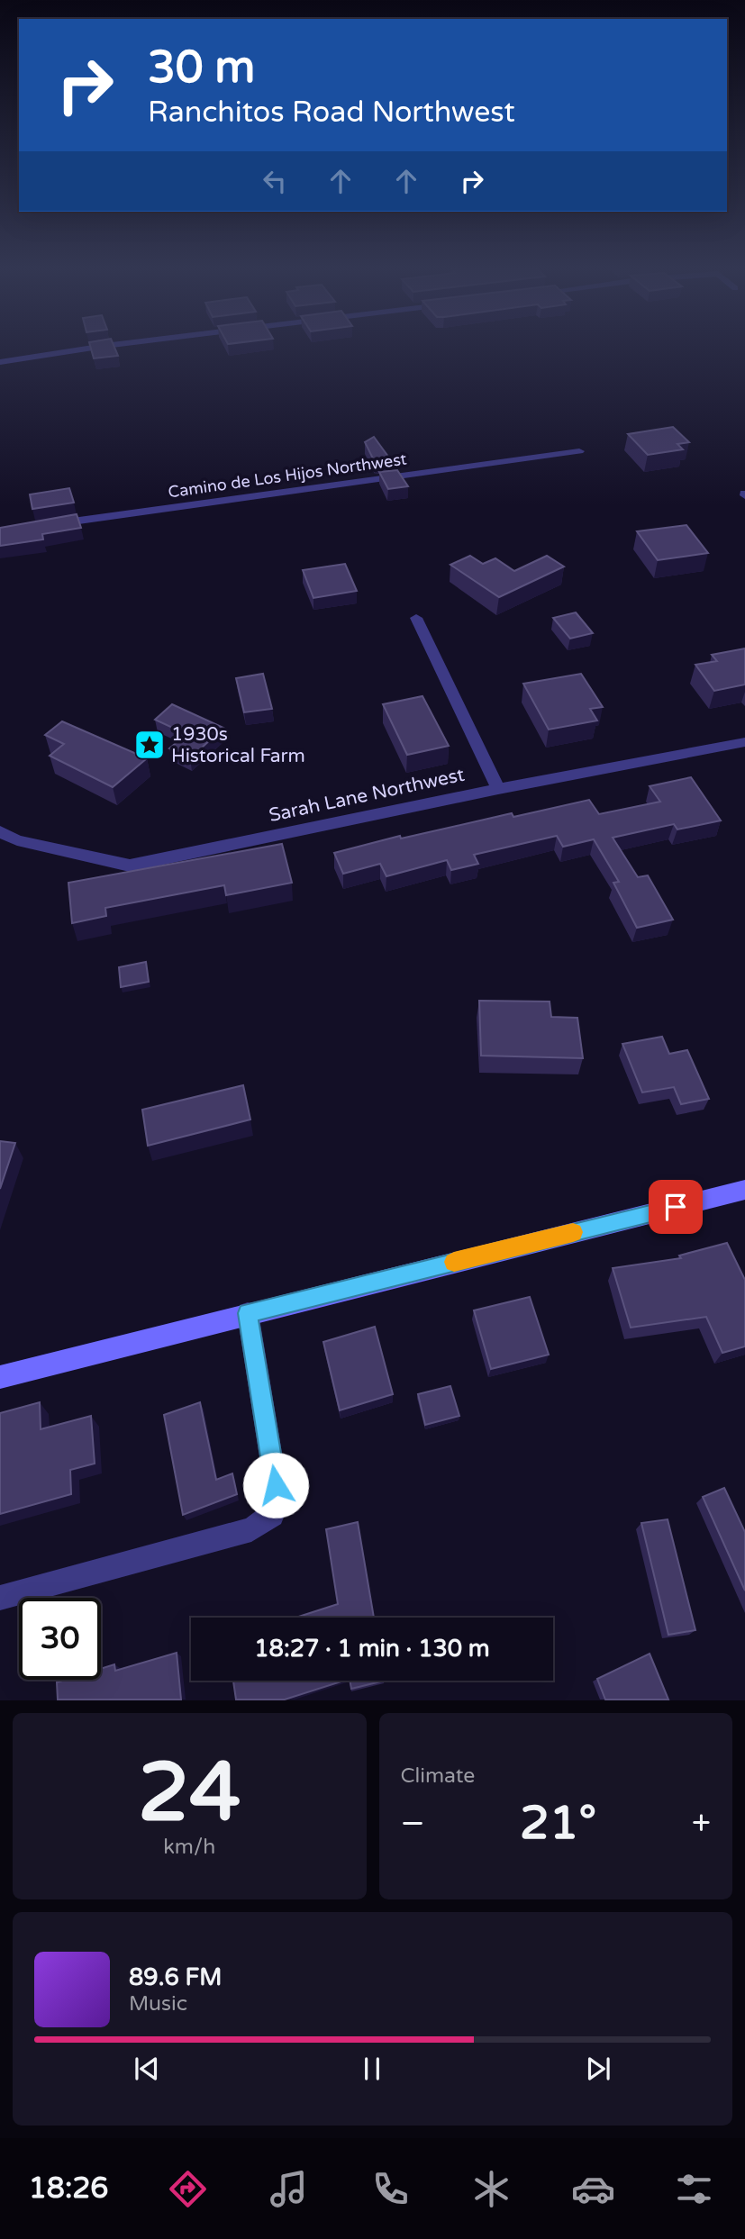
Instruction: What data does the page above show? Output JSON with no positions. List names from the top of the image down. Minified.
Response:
{"streets":{"street":["Camino de Los Hijos Northwest","Sarah Lane Northwest"]},"places":{"place":["1930s Historical Farm"]},"page":{"turn":["30 m","Ranchitos Road Northwest"],"limit":"30","trip":"18:27 · 1 min · 130 m","tile":[["24","km/h"],"Climate"],"heat":["−","21°","+"],"song":["89.6 FM","Music"],"tabs":"18:26"}}
